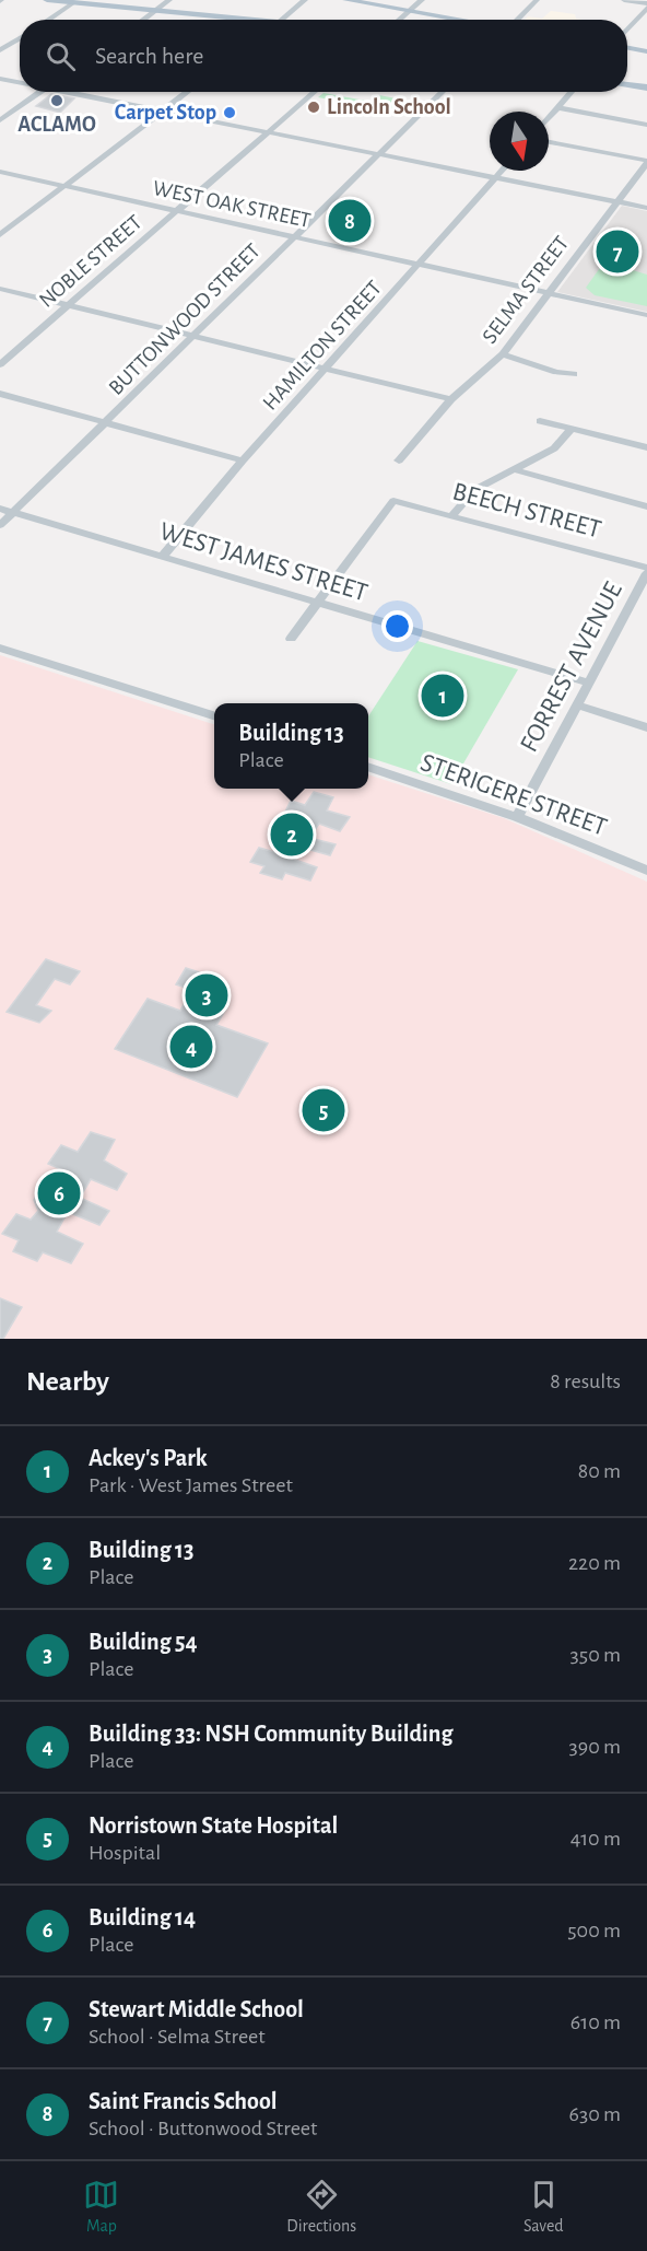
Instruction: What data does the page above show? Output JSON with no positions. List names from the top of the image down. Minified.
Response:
{"streets":{"street":["WEST OAK STREET","NOBLE STREET","SELMA STREET","BUTTONWOOD STREET","HAMILTON STREET","BEECH STREET","WEST JAMES STREET","FORREST AVENUE","STERIGERE STREET"]},"crossings":[["WEST OAK STREET","NOBLE STREET"],["WEST OAK STREET","SELMA STREET"],["WEST OAK STREET","BUTTONWOOD STREET"],["WEST OAK STREET","HAMILTON STREET"],["BUTTONWOOD STREET","WEST JAMES STREET"],["HAMILTON STREET","WEST JAMES STREET"],["BEECH STREET","WEST JAMES STREET"],["WEST JAMES STREET","FORREST AVENUE"],["FORREST AVENUE","STERIGERE STREET"]],"places":["ACLAMO","Lincoln School","Carpet Stop"],"north":"bottom","page":{"search":"Search here","pins":["8","7","1","2","3","4","5","6"],"popup":["Building 13","Place"],"heading":["Nearby","8 results"],"list":[{"mark":"1","name":"Ackey's Park","note":"Park · West James Street","value":"80 m"},{"mark":"2","name":"Building 13","note":"Place","value":"220 m"},{"mark":"3","name":"Building 54","note":"Place","value":"350 m"},{"mark":"4","name":"Building 33: NSH Community Building","note":"Place","value":"390 m"},{"mark":"5","name":"Norristown State Hospital","note":"Hospital","value":"410 m"},{"mark":"6","name":"Building 14","note":"Place","value":"500 m"},{"mark":"7","name":"Stewart Middle School","note":"School · Selma Street","value":"610 m"},{"mark":"8","name":"Saint Francis School","note":"School · Buttonwood Street","value":"630 m"}],"nav":["Map","Directions","Saved"]}}
